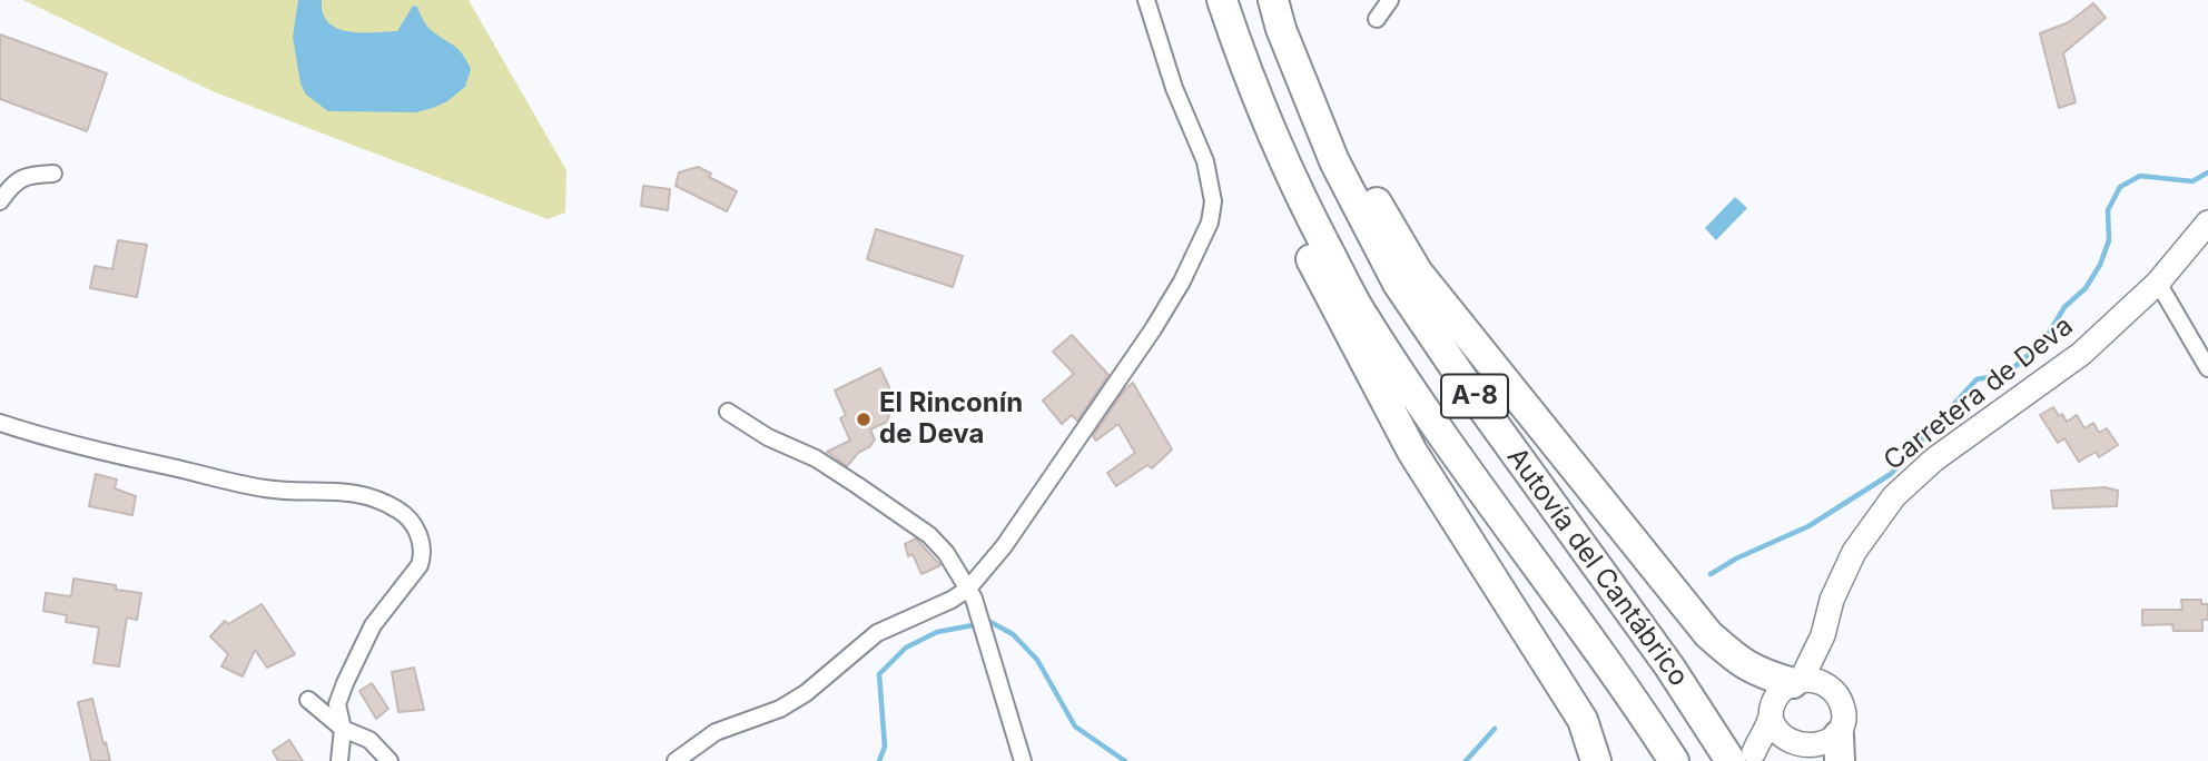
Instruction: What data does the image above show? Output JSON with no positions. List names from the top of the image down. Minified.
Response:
{"streets":{"highway":["A-8","Autovía del Cantábrico"],"street":["Carretera de Deva"]},"places":["El Rinconín de Deva"]}
